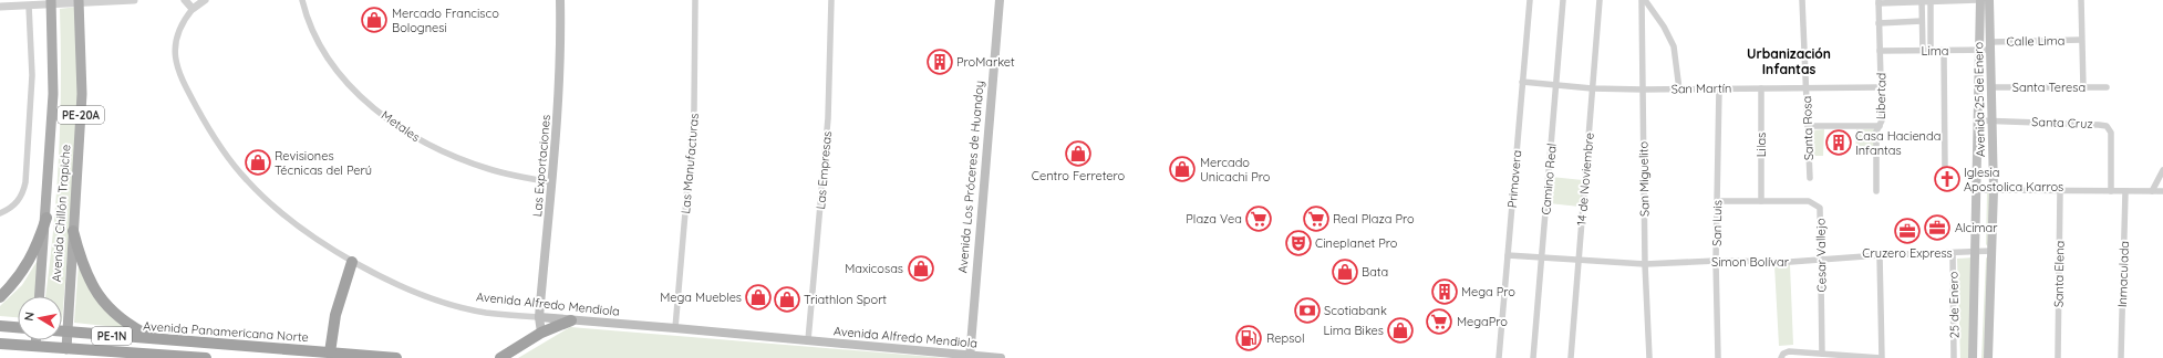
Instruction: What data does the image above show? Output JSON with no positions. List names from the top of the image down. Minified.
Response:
{"streets":{"highway":["Avenida Panamericana Norte","PE-1N"],"main road":["Avenida 25 de Enero","PE-20A","Las Exportaciones","Avenida Los Próceres de Huandoy","Avenida Chillón Trapiche","Avenida Alfredo Mendiola"],"street":["Calle Lima","Lima","Santa Teresa","San Martín","Libertad","Santa Cruz","Metales","Santa Rosa","Lilas","Las Manufacturas","Las Empresas","Primavera","Camino Real","14 de Noviembre","San Miguelito","San Luis","Cesar Vallejo","Simon Bolívar","Santa Elena","Inmaculada","25 de Enero"]},"crossings":[["Calle Lima","Lima"],["Calle Lima","Avenida 25 de Enero"],["Lima","Libertad"],["Lima","Avenida 25 de Enero"],["Santa Teresa","Avenida 25 de Enero"],["San Martín","Libertad"],["San Martín","Santa Rosa"],["San Martín","Lilas"],["San Martín","Primavera"],["San Martín","Camino Real"],["San Martín","14 de Noviembre"],["San Martín","San Miguelito"],["San Martín","San Luis"],["Avenida 25 de Enero","Santa Cruz"],["Avenida 25 de Enero","Simon Bolívar"],["Metales","Las Exportaciones"],["Lilas","Cesar Vallejo"],["Las Manufacturas","Avenida Alfredo Mendiola"],["Las Exportaciones","Avenida Alfredo Mendiola"],["Las Empresas","Avenida Alfredo Mendiola"],["Avenida Los Próceres de Huandoy","Avenida Alfredo Mendiola"],["Primavera","Simon Bolívar"],["Camino Real","Simon Bolívar"],["14 de Noviembre","Simon Bolívar"],["San Miguelito","Simon Bolívar"],["Avenida Chillón Trapiche","Avenida Panamericana Norte"],["Avenida Chillón Trapiche","PE-1N"],["San Luis","Cesar Vallejo"],["San Luis","Simon Bolívar"],["Cesar Vallejo","Simon Bolívar"],["Simon Bolívar","25 de Enero"]],"districts":["Urbanización Infantas"],"places":{"shop":["Mercado Francisco Bolognesi","Centro Ferretero","Revisiones Técnicas del Perú","Mercado Unicachi Pro","Maxicosas","Bata","Mega Muebles","Triathlon Sport","Lima Bikes"],"building":["ProMarket","Casa Hacienda Infantas","Mega Pro"],"church":["Iglesia Apostolica Karros"],"supermarket":["Plaza Vea","Real Plaza Pro","MegaPro"],"office":["Alcimar","Cruzero Express"],"theatre":["Cineplanet Pro"],"bank":["Scotiabank"],"fuel station":["Repsol"]},"north":"left"}
